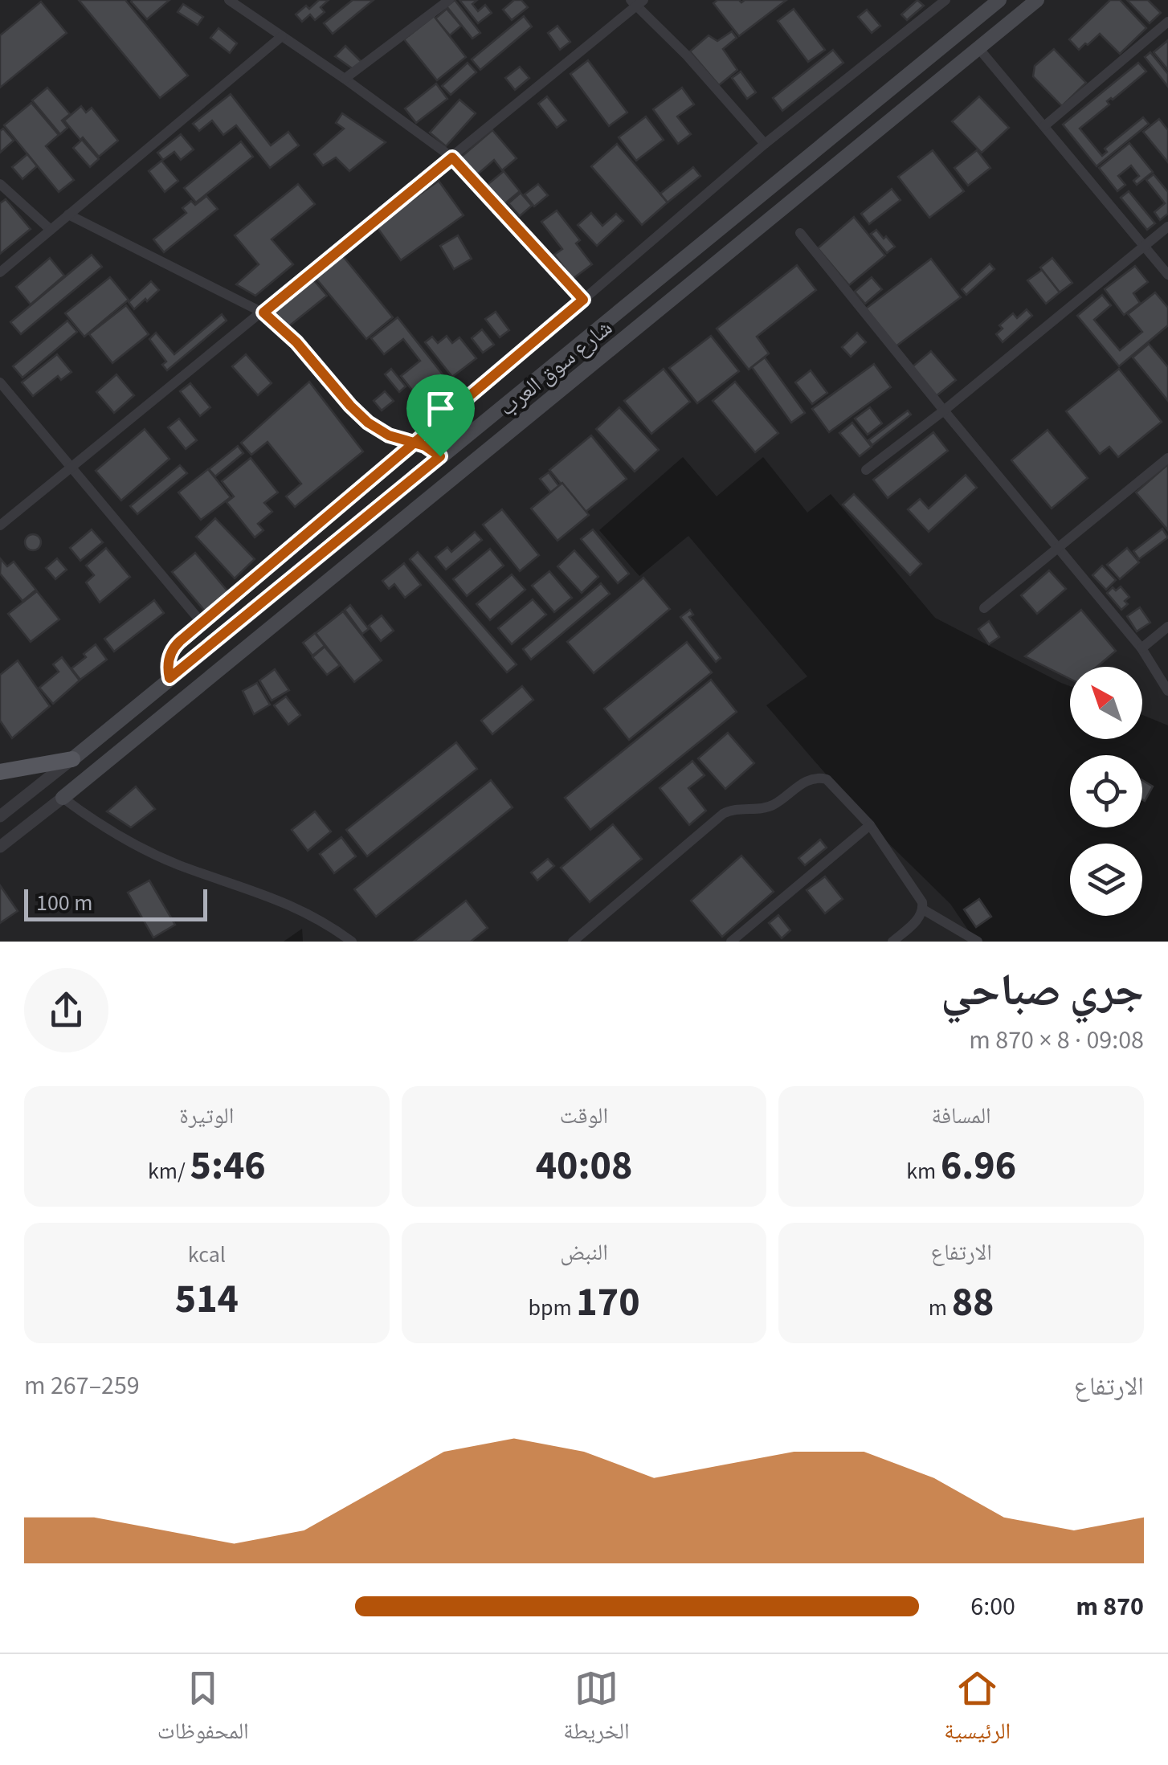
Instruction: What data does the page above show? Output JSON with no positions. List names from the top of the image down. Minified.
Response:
{"streets":{"main road":["شارع سوق العرب"]},"scale_bar":"100 m","north":"top left","page":{"scale":"100 m","heading":["جري صباحي","09:08 · 8 × 870 m"],"stats":[["المسافة","6.96 km"],["الوقت","40:08"],["الوتيرة","5:46 /km"],["الارتفاع","88 m"],["النبض","170 bpm"],["kcal","514"]],"chart":["الارتفاع","259–267 m"],"list":[{"name":"870 m","note":"6:00"}],"tabs":["الرئيسية","الخريطة","المحفوظات"]}}
